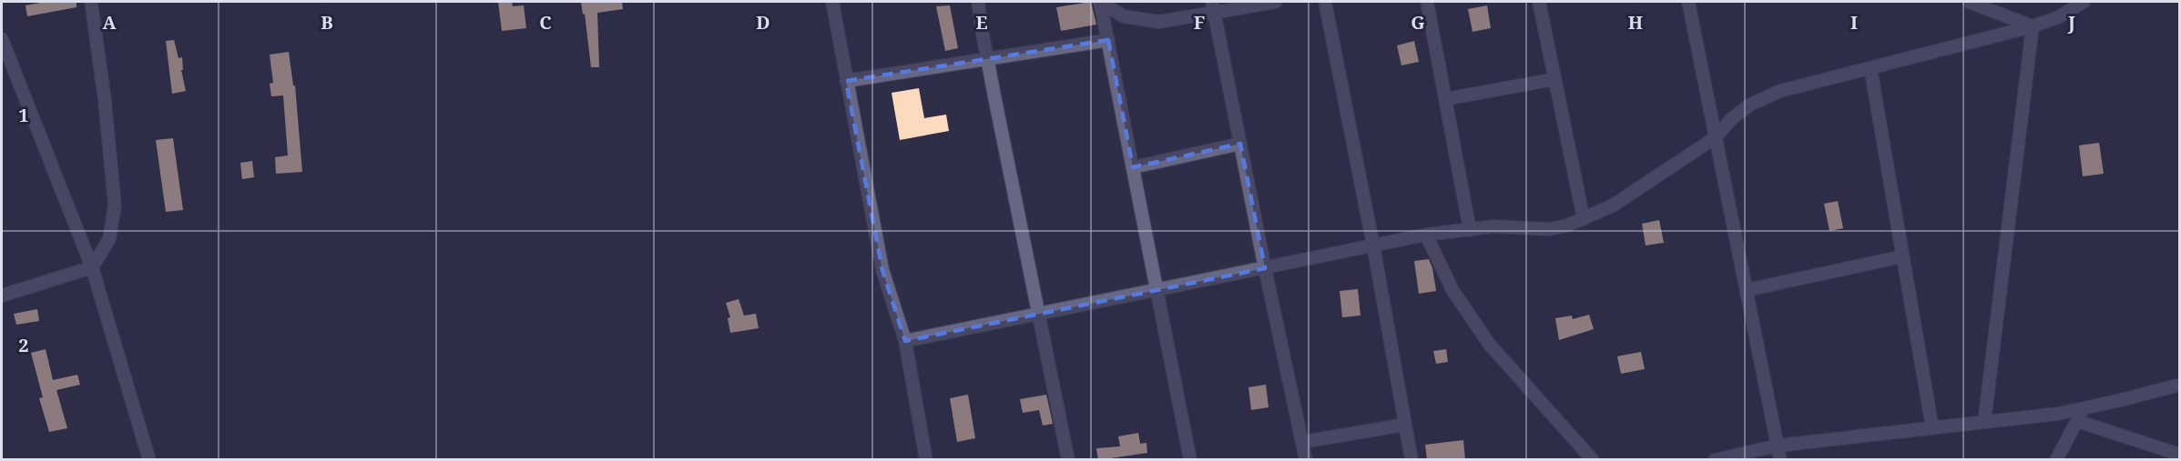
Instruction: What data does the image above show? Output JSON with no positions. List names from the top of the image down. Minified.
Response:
{"grid":{"columns":["A","B","C","D","E","F","G","H","I","J"],"rows":["1","2"]}}
